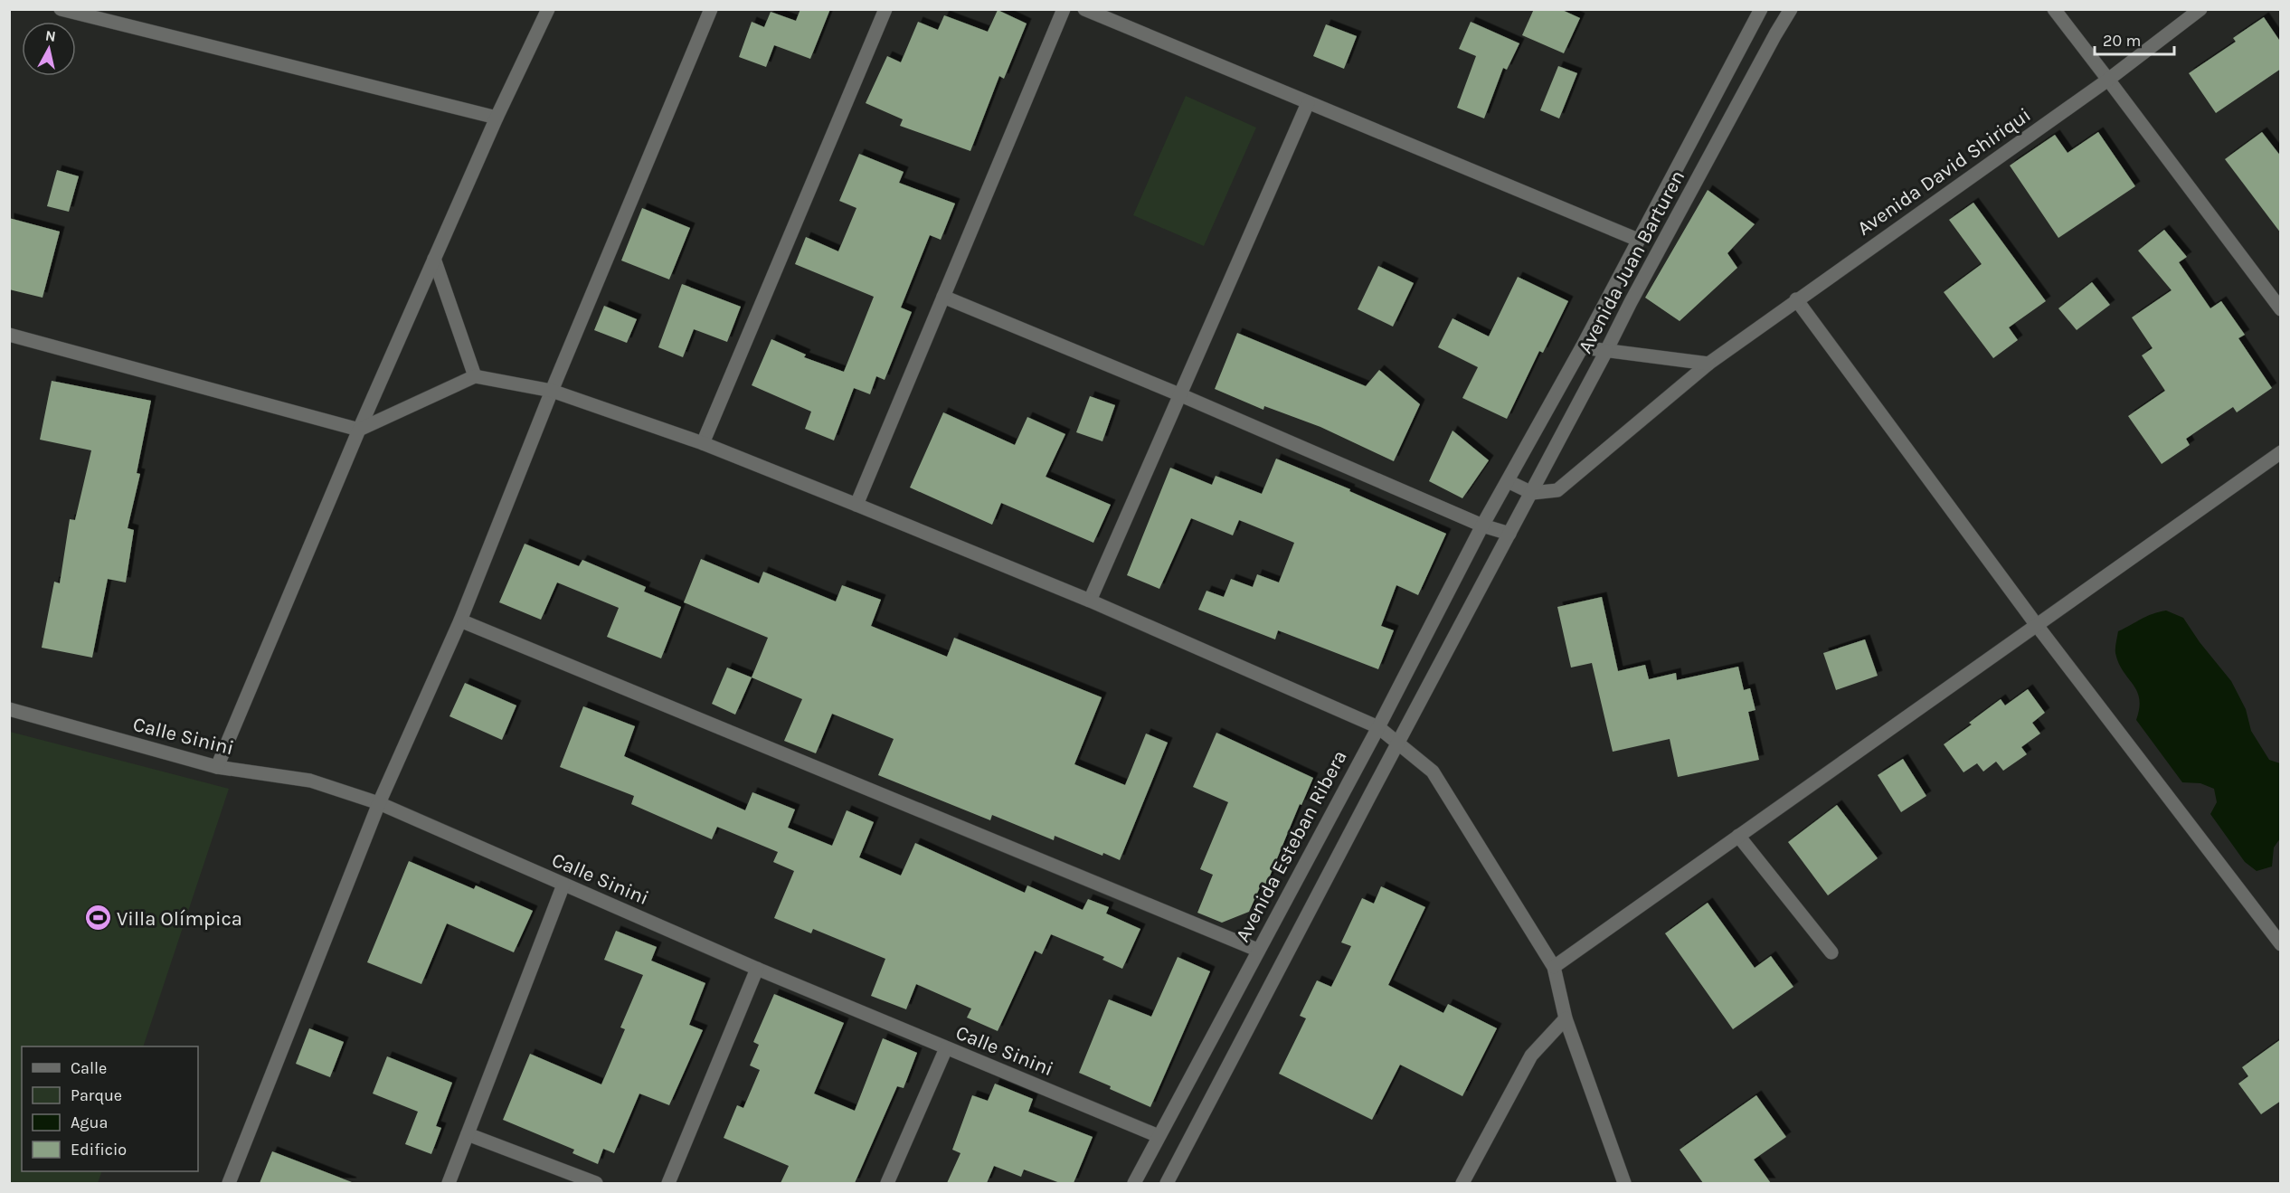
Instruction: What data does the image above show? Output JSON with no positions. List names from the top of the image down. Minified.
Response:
{"streets":{"street":["Avenida David Shiriqui","Avenida Juan Barturen","Calle Sinini","Avenida Esteban Ribera"]},"crossings":[["Avenida David Shiriqui","Avenida Juan Barturen"],["Avenida Juan Barturen","Avenida Esteban Ribera"],["Calle Sinini","Avenida Esteban Ribera"]],"places":{"sports":["Villa Olímpica"]},"legend":["Calle","Parque","Agua","Edificio"],"scale_bar":"20 m","north":"top"}
